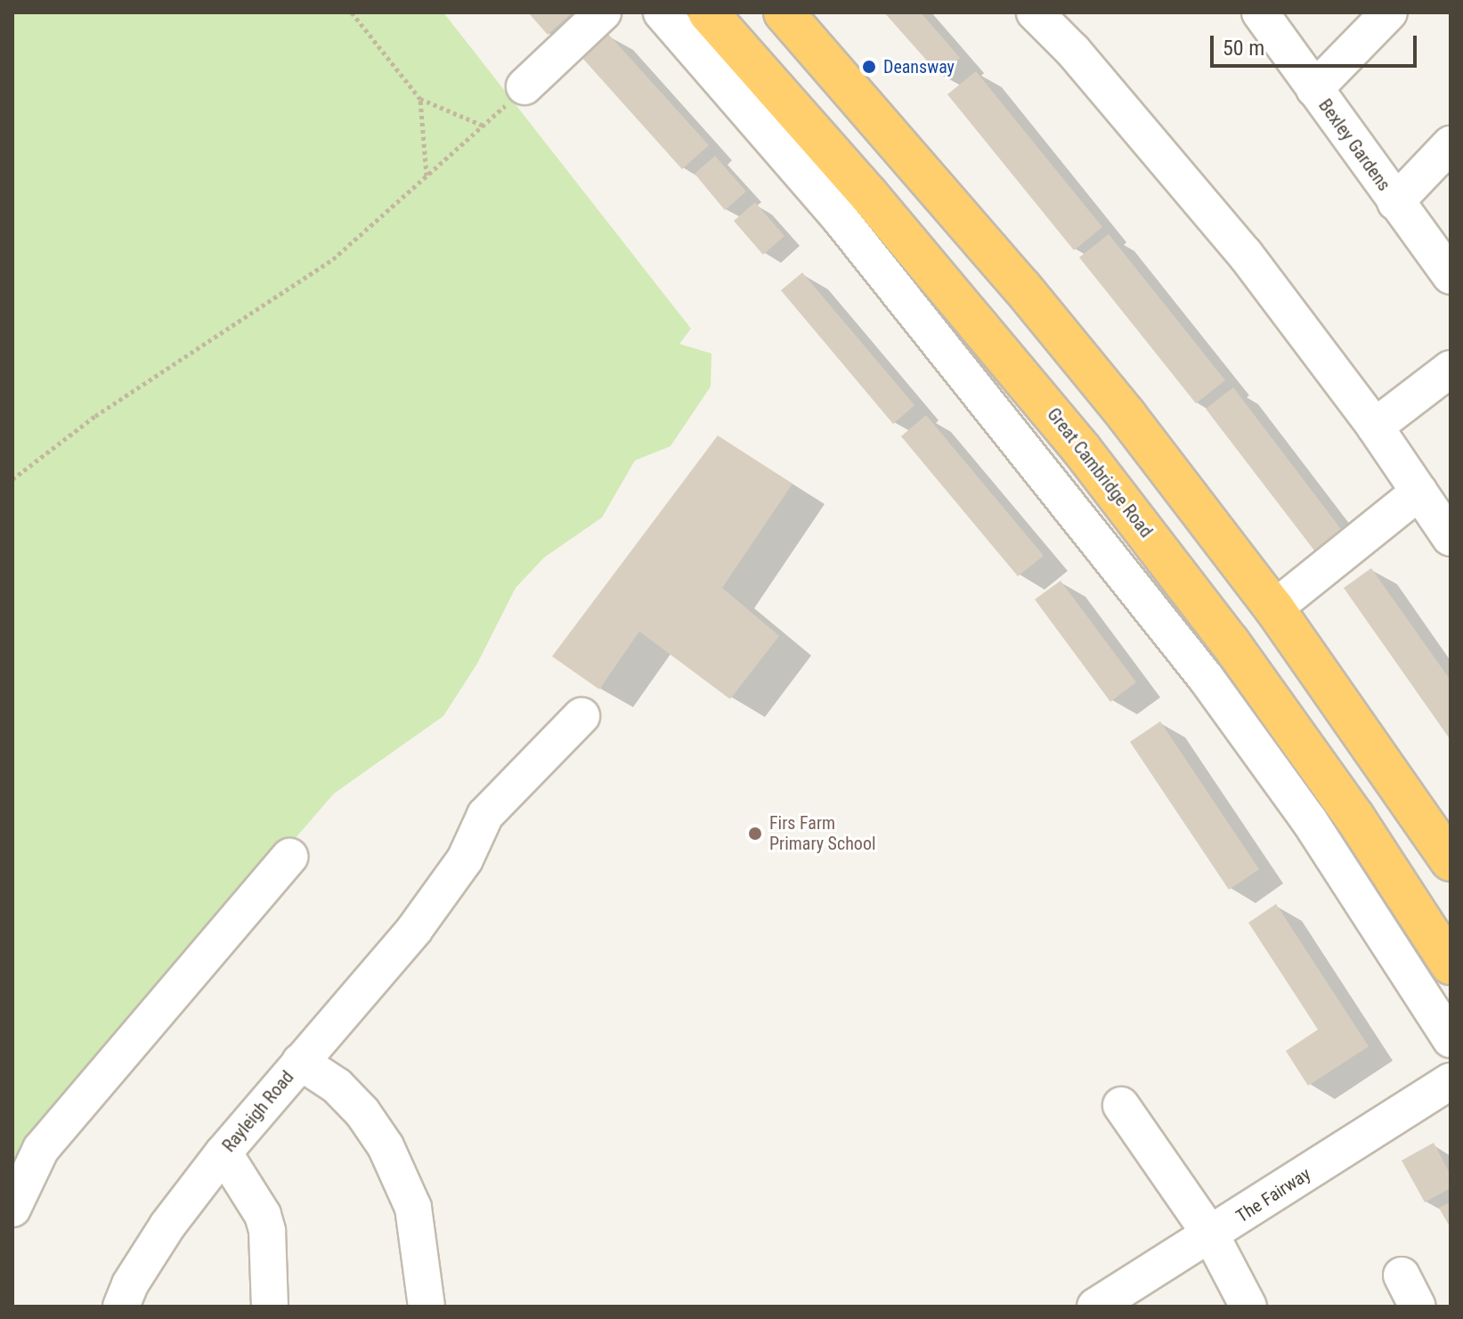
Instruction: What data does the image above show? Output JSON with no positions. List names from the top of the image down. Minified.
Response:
{"streets":{"highway":["Great Cambridge Road"],"street":["Bexley Gardens","Rayleigh Road","The Fairway"]},"places":["Deansway","Firs Farm Primary School"],"scale_bar":"50 m"}
